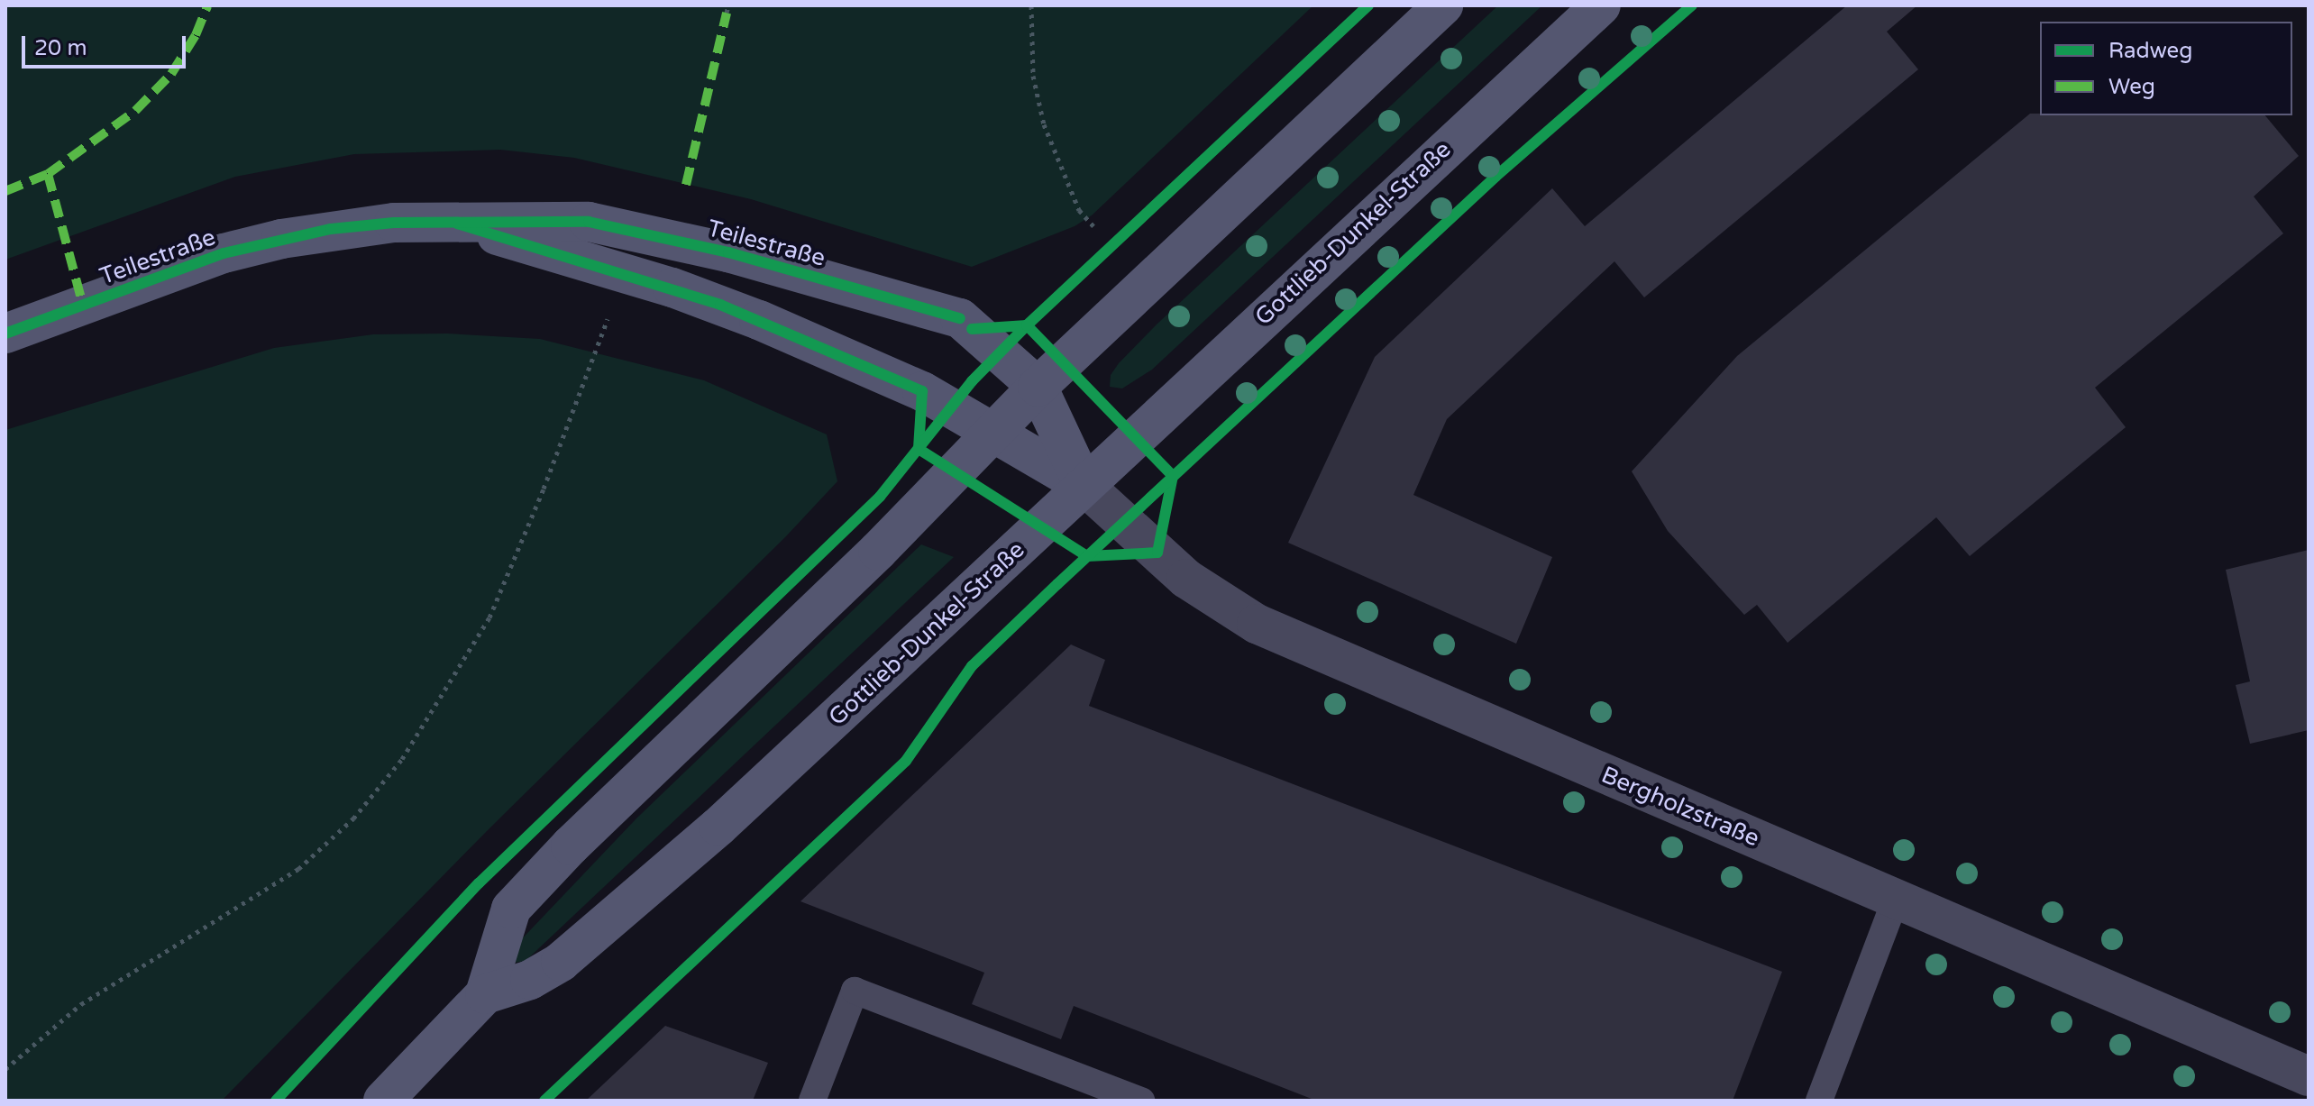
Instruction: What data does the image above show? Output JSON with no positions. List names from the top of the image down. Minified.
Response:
{"streets":{"street":["Gottlieb-Dunkel-Straße","Teilestraße","Bergholzstraße"]},"crossings":[["Gottlieb-Dunkel-Straße","Teilestraße"],["Gottlieb-Dunkel-Straße","Bergholzstraße"],["Teilestraße","Bergholzstraße"]],"legend":["Radweg","Weg"],"scale_bar":"20 m"}
